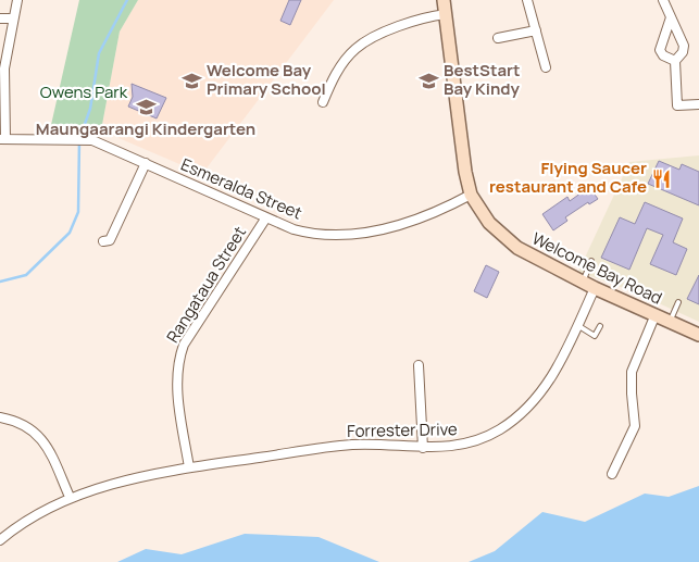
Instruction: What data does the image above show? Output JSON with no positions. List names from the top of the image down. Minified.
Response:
{"streets":{"main road":["Welcome Bay Road"],"street":["Esmeralda Street","Rangataua Street","Forrester Drive"]},"crossings":[["Esmeralda Street","Welcome Bay Road"],["Esmeralda Street","Rangataua Street"],["Welcome Bay Road","Forrester Drive"],["Rangataua Street","Forrester Drive"]],"parks":["Owens Park"],"places":{"school or university":["Welcome Bay Primary School","BestStart Bay Kindy","Maungaarangi Kindergarten"],"restaurant":["Flying Saucer restaurant and Cafe"]}}
